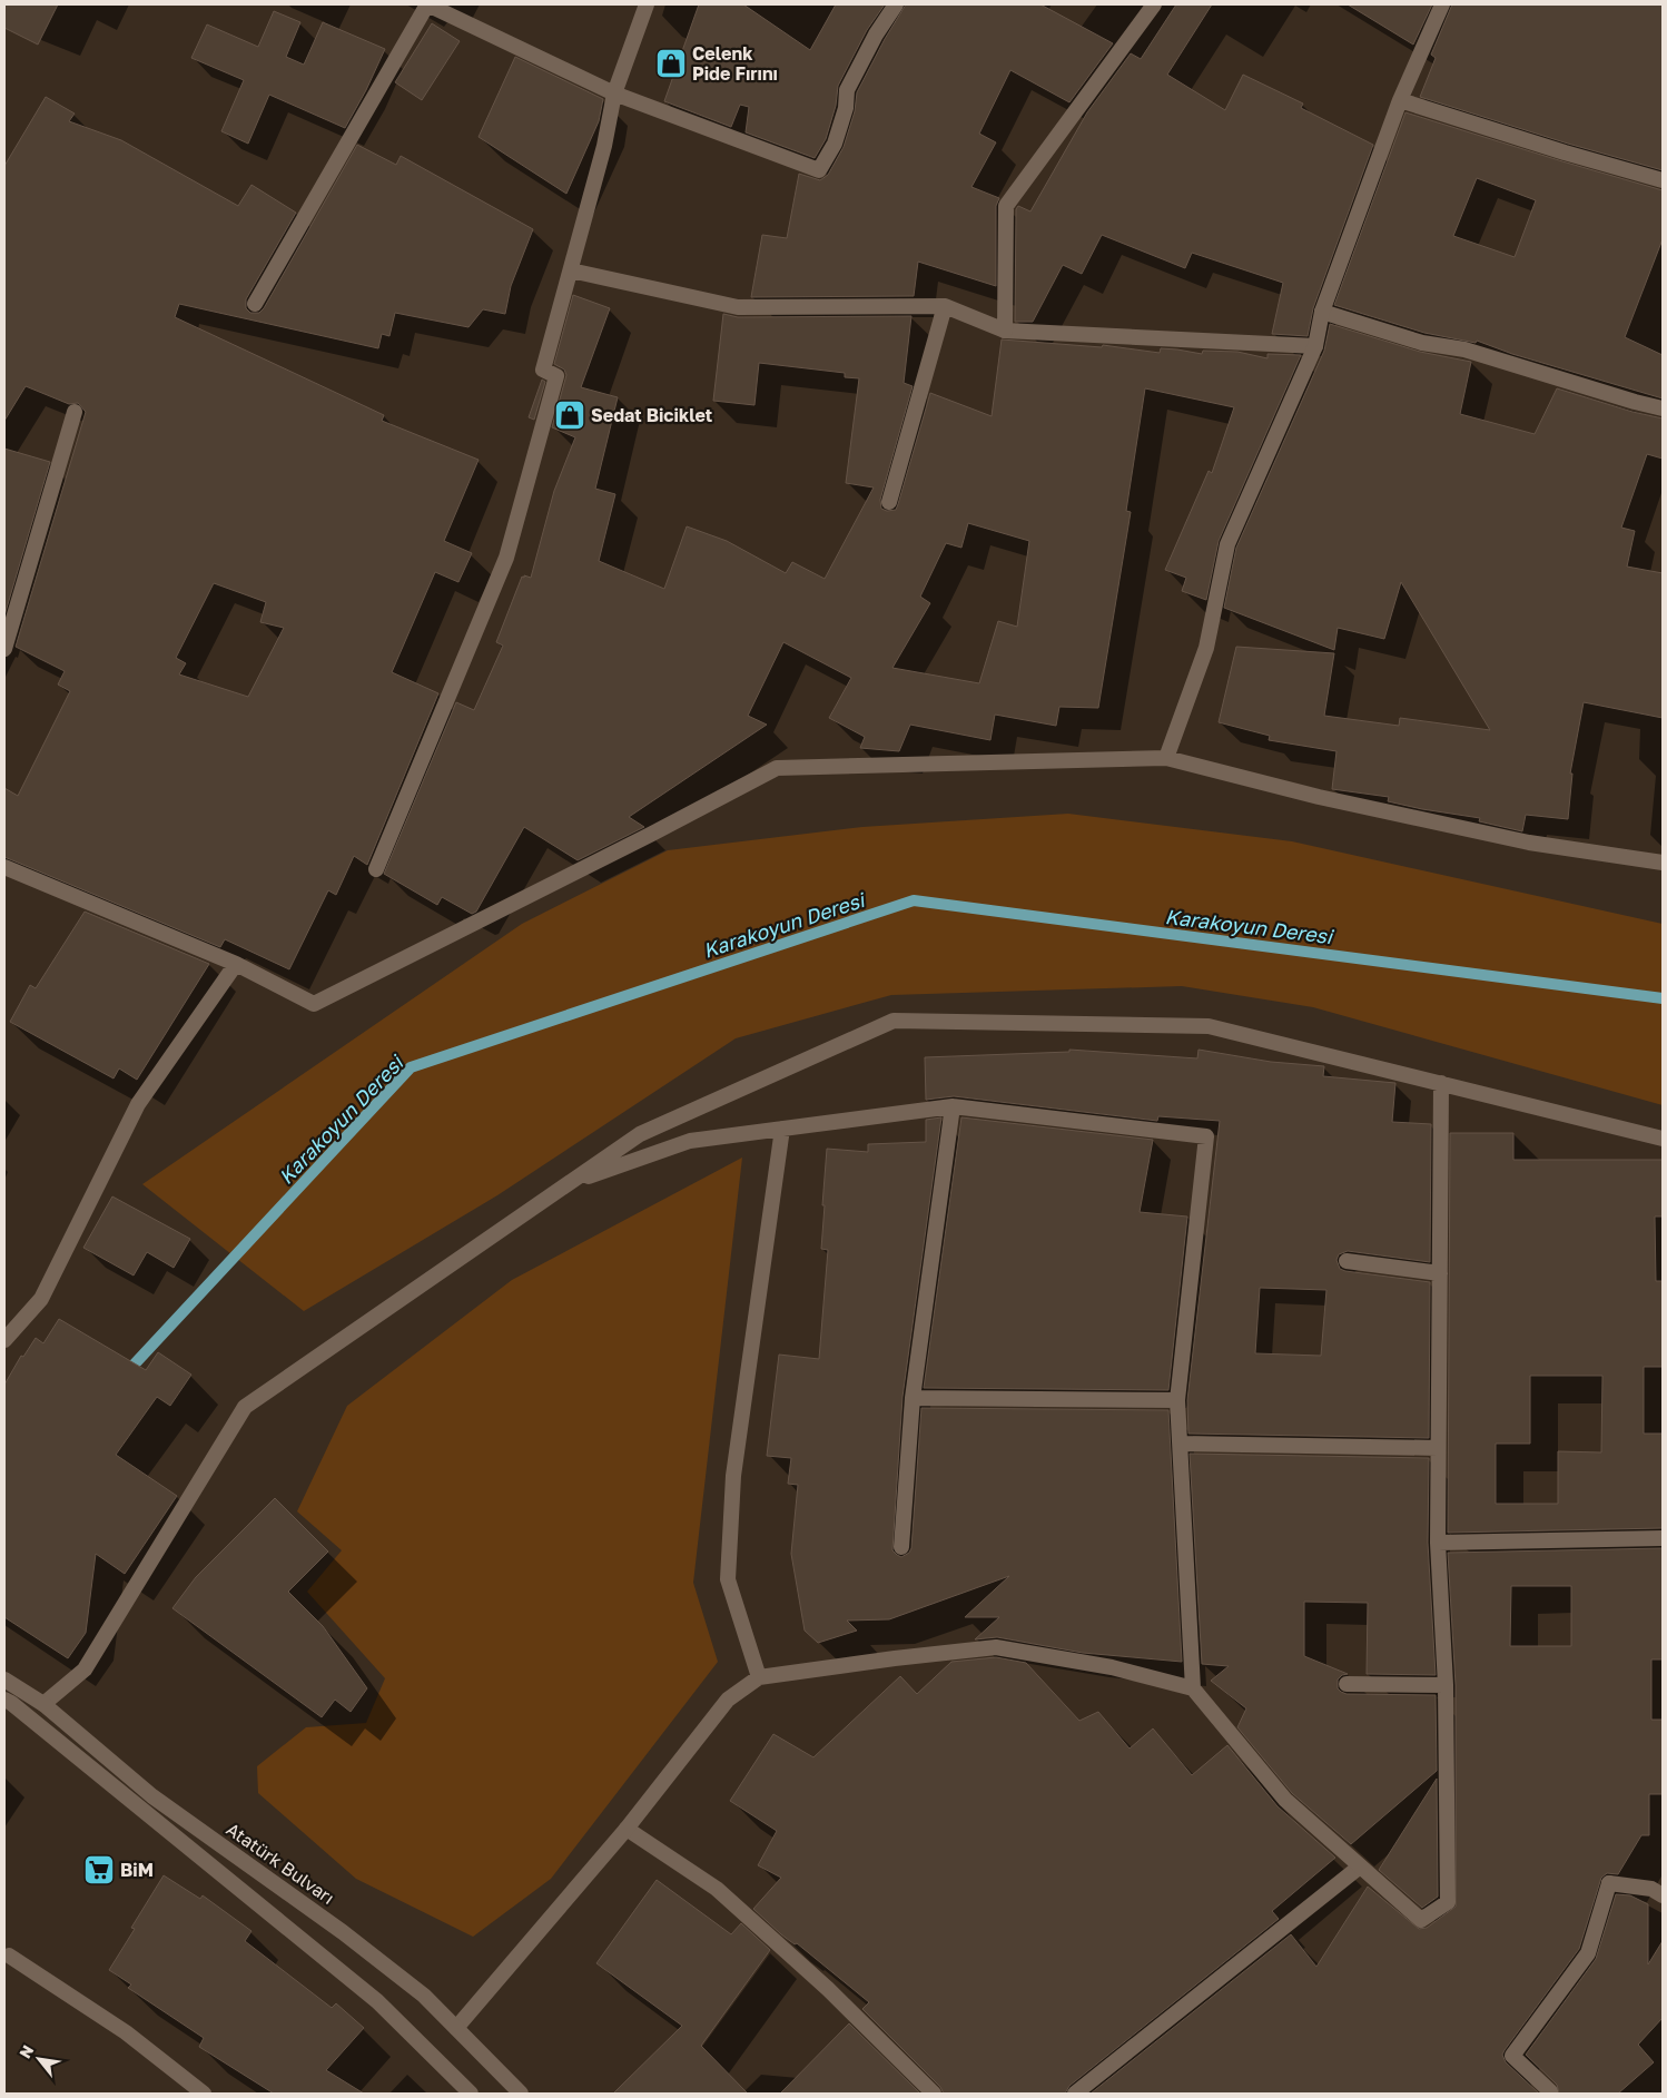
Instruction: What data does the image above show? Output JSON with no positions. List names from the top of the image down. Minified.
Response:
{"streets":{"street":["Atatürk Bulvarı"]},"water":["Karakoyun Deresi"],"places":{"shop":["Celenk Pide Fırını","Sedat Biciklet"],"supermarket":["BiM"]},"north":"top left"}
